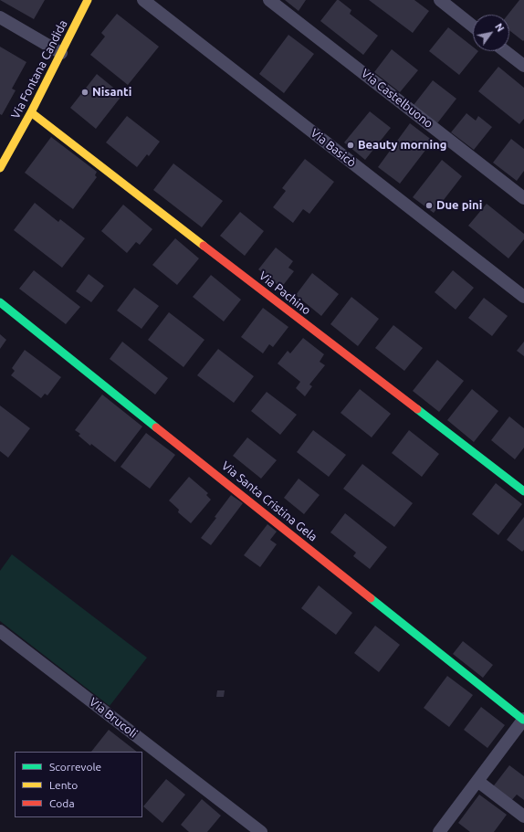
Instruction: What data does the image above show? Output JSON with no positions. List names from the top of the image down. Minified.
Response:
{"streets":{"street":["Via Fontana Candida","Via Castelbuono","Via Basicò","Via Pachino","Via Santa Cristina Gela","Via Brucoli"]},"crossings":[["Via Fontana Candida","Via Pachino"]],"places":["Nisanti","Beauty morning","Due pini"],"legend":["Scorrevole","Lento","Coda"],"north":"top right"}
